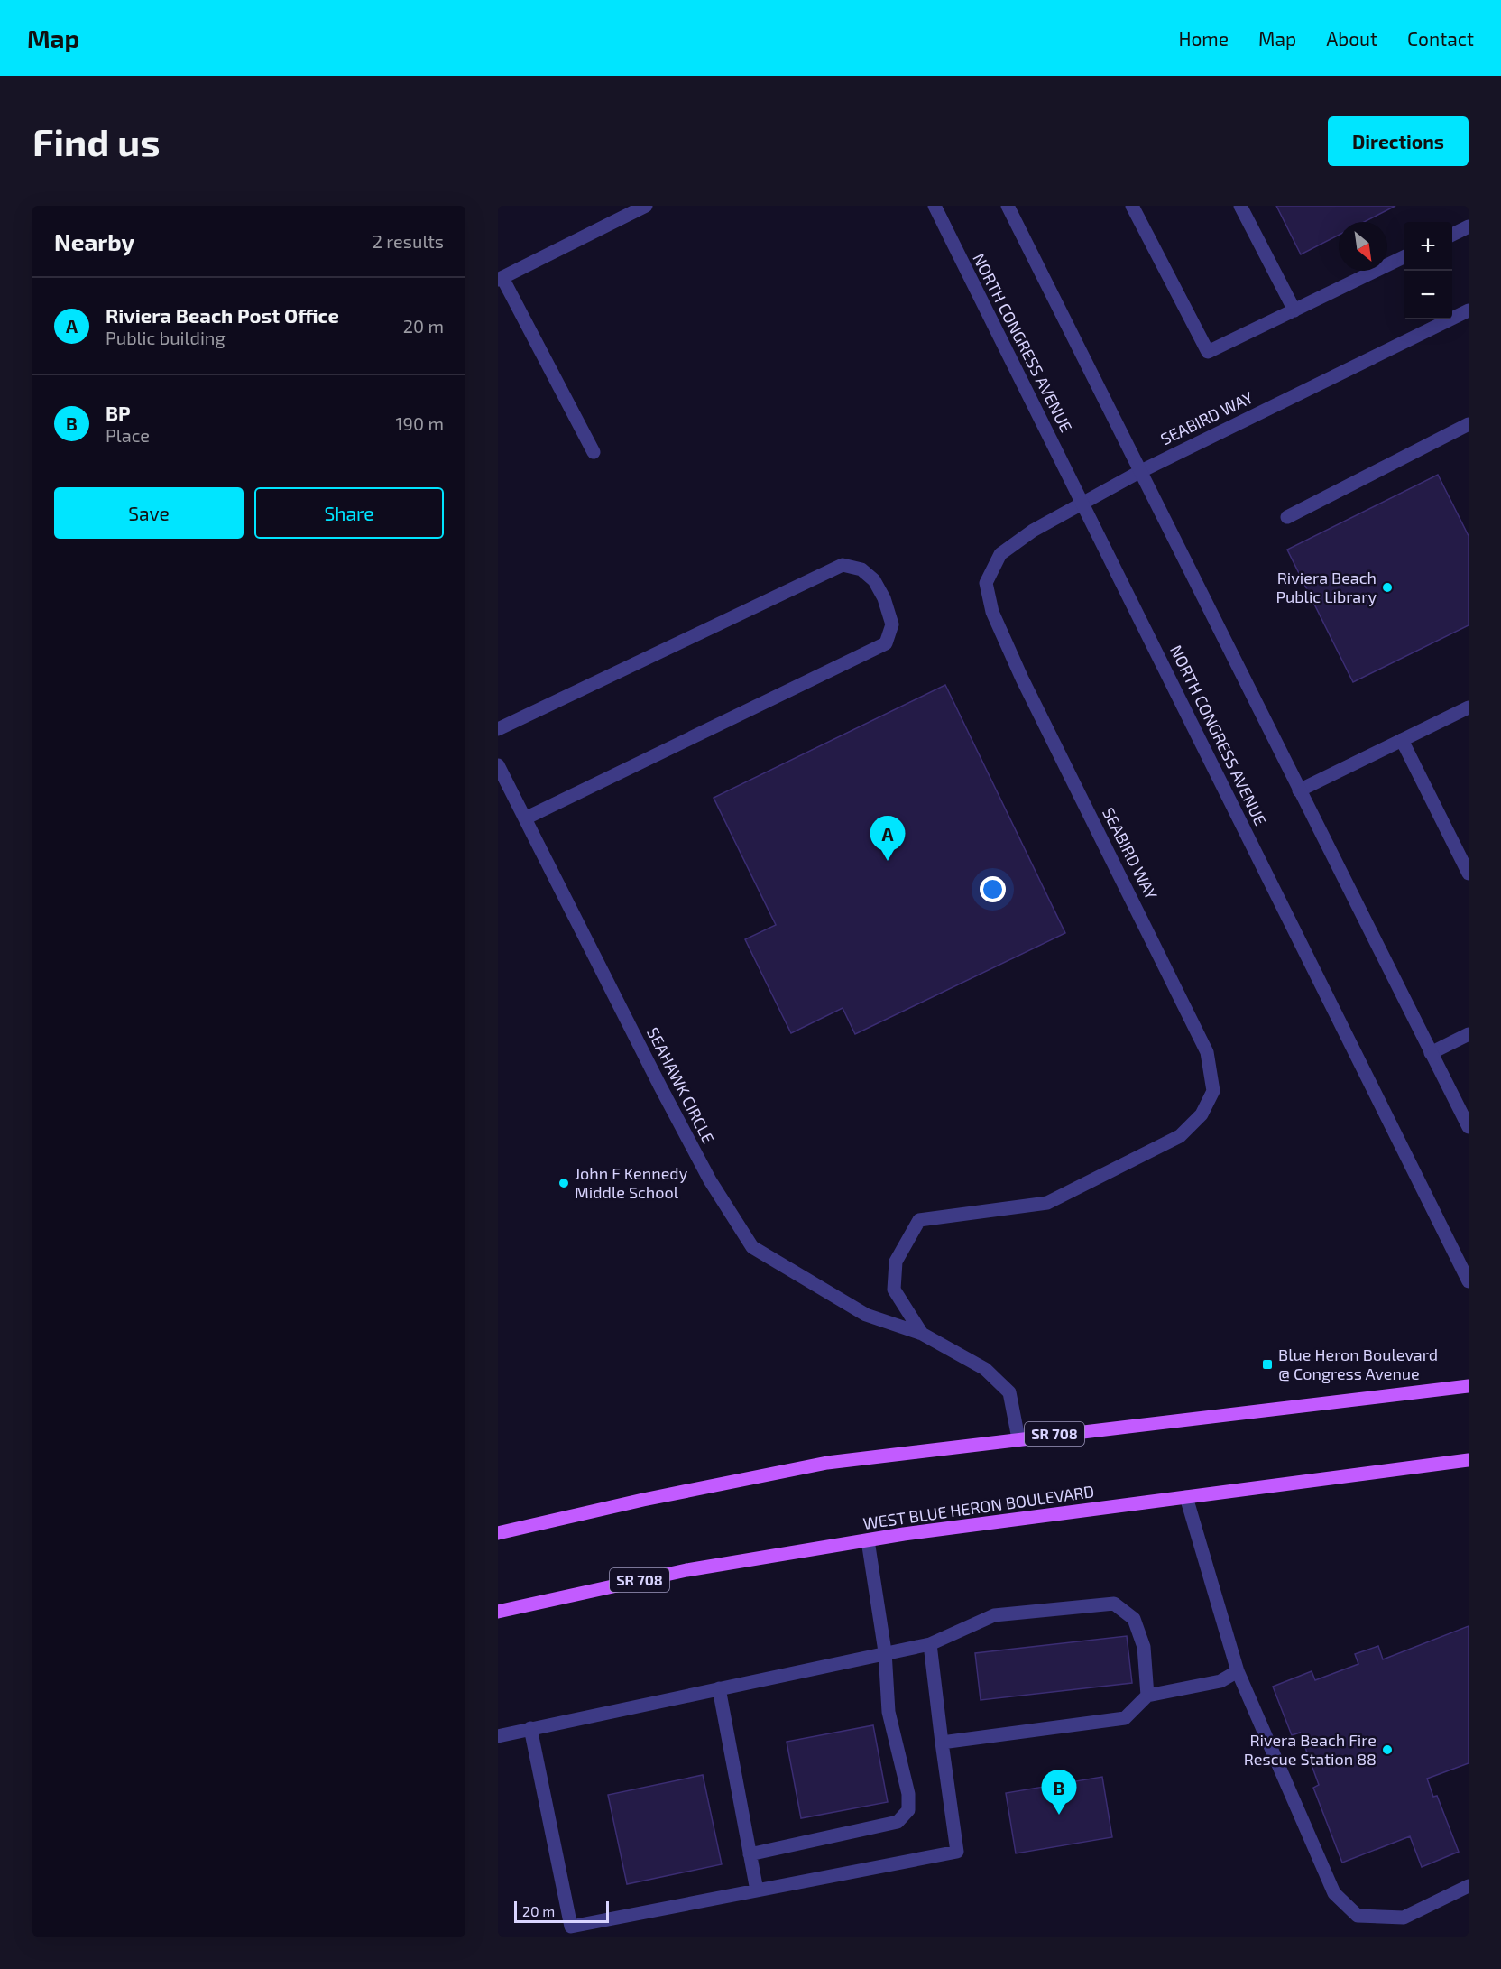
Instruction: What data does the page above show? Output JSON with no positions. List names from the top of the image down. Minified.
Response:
{"streets":{"main road":["SR 708","WEST BLUE HERON BOULEVARD"],"street":["NORTH CONGRESS AVENUE","SEABIRD WAY","SEAHAWK CIRCLE"]},"crossings":[["NORTH CONGRESS AVENUE","SEABIRD WAY"],["SEABIRD WAY","SEAHAWK CIRCLE"],["SEABIRD WAY","SR 708"]],"places":{"other":["Riviera Beach Public Library","John F Kennedy Middle School","Rivera Beach Fire Rescue Station 88"],"transit":["Blue Heron Boulevard @ Congress Avenue"]},"scale_bar":"20 m","north":"bottom right","page":{"header":"Map","nav":["Home","Map","About","Contact"],"buttons":["Directions",["Save","Share"]],"title":"Find us","heading":["Nearby","2 results"],"map_buttons":["+","−"],"list":[{"mark":"A","name":"Riviera Beach Post Office","note":"Public building","value":"20 m"},{"mark":"B","name":"BP","note":"Place","value":"190 m"}],"pins":["A","B"],"scale":"20 m"}}
